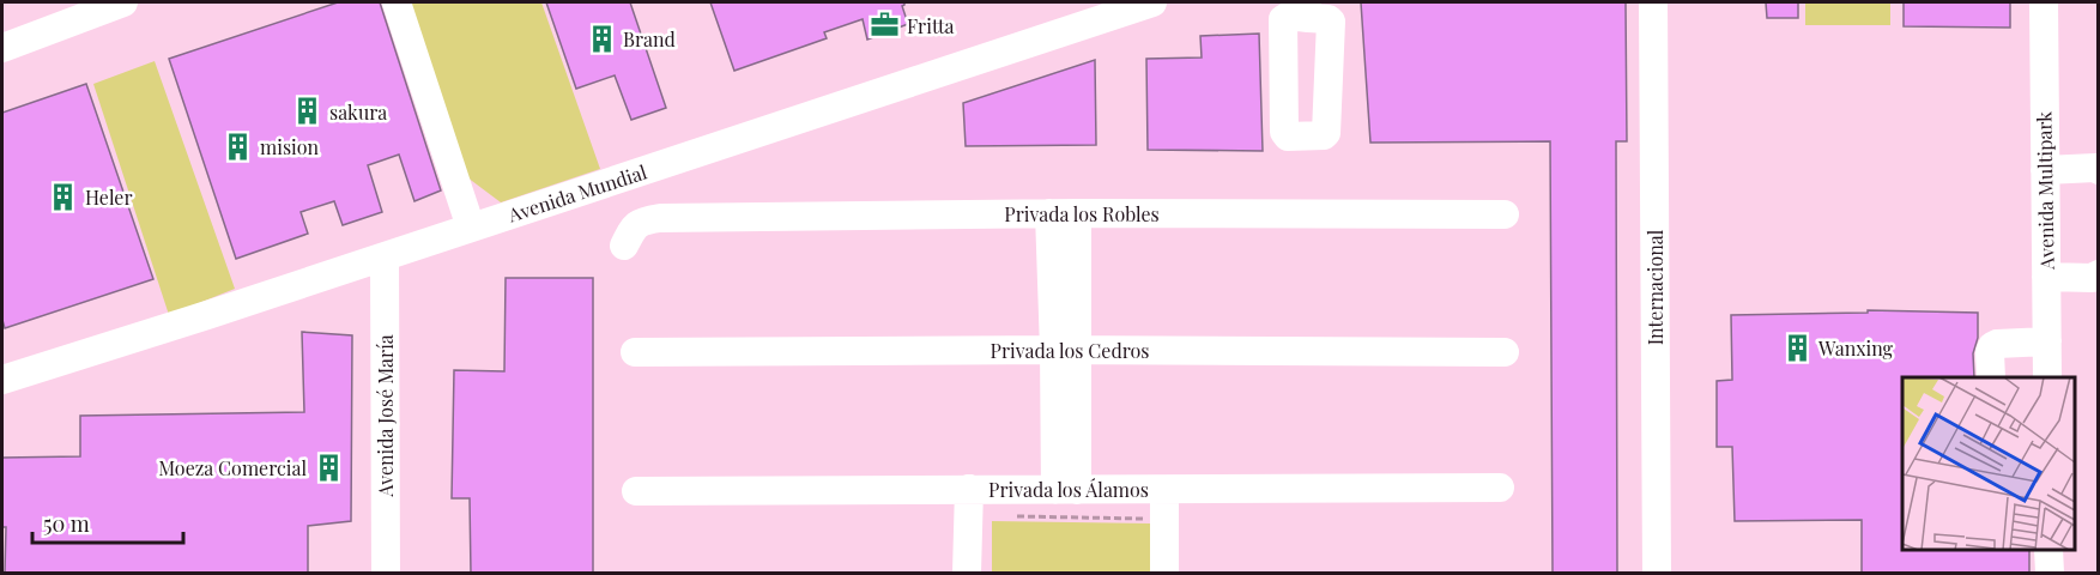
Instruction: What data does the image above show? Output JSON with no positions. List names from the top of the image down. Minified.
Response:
{"streets":{"street":["Avenida Multipark","Avenida Mundial","Privada los Robles","Internacional","Privada los Cedros","Avenida José María","Privada los Álamos"]},"crossings":[["Avenida Mundial","Avenida José María"]],"places":{"office":["Fritta"],"building":["Brand","sakura","mision","Heler","Wanxing","Moeza Comercial"]},"scale_bar":"50 m"}
